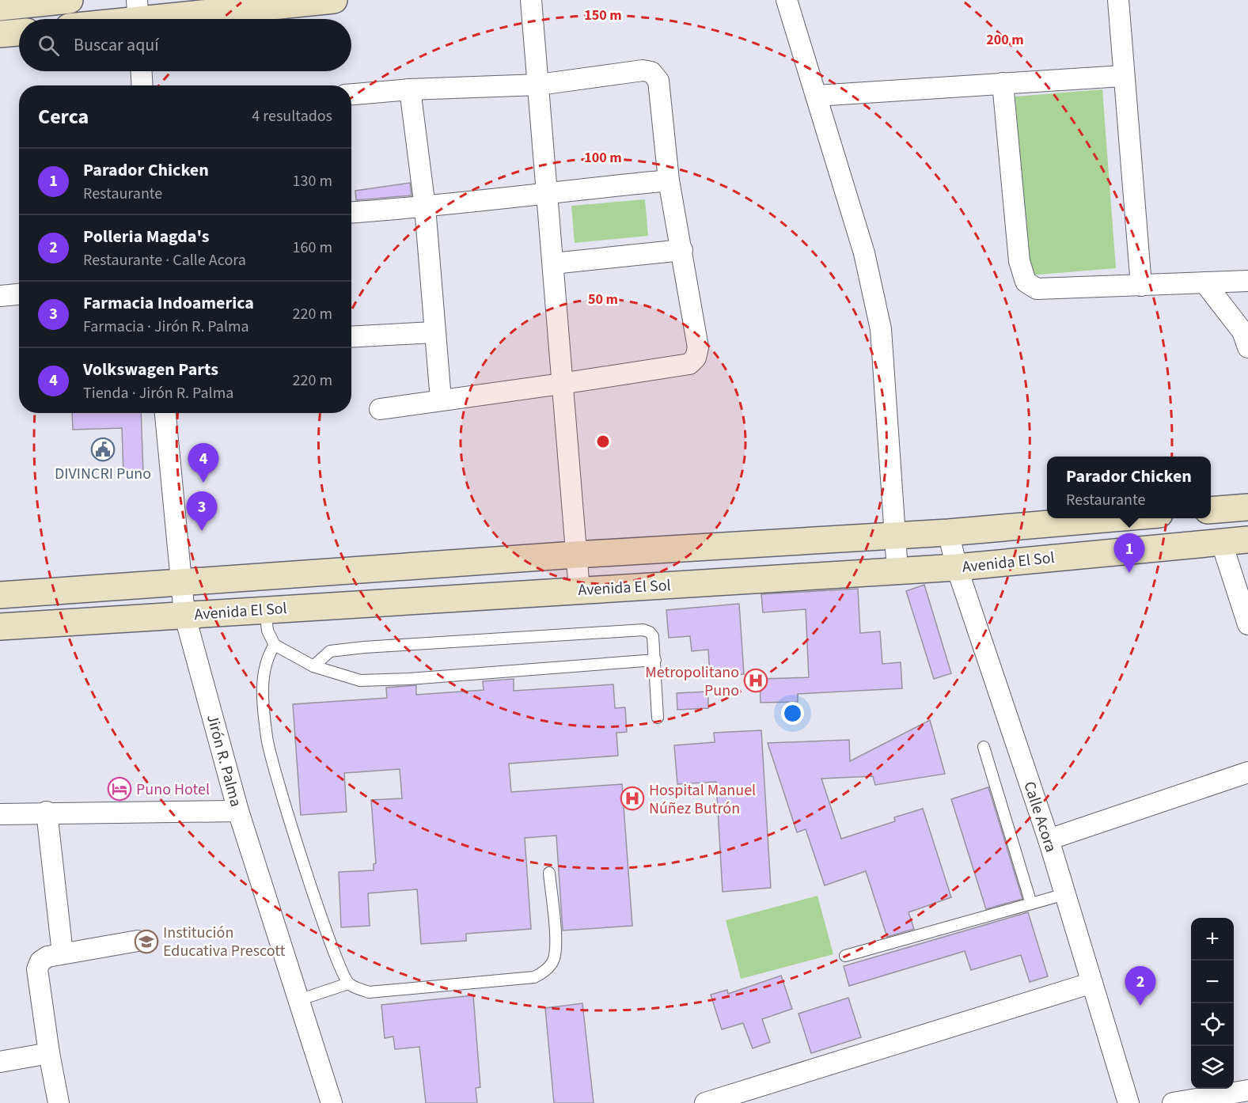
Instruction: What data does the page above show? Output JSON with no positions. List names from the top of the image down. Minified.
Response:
{"streets":{"main road":["Avenida El Sol"],"street":["Jirón R. Palma","Calle Acora"]},"crossings":[["Avenida El Sol","Jirón R. Palma"],["Avenida El Sol","Calle Acora"]],"places":{"public building":["DIVINCRI Puno"],"hospital":["Metropolitano Puno","Hospital Manuel Núñez Butrón"],"hotel":["Puno Hotel"],"school or university":["Institución Educativa Prescott"]},"page":{"search":"Buscar aquí","heading":["Cerca","4 resultados"],"list":[{"mark":"1","name":"Parador Chicken","note":"Restaurante","value":"130 m"},{"mark":"2","name":"Polleria Magda's","note":"Restaurante · Calle Acora","value":"160 m"},{"mark":"3","name":"Farmacia Indoamerica","note":"Farmacia · Jirón R. Palma","value":"220 m"},{"mark":"4","name":"Volkswagen Parts","note":"Tienda · Jirón R. Palma","value":"220 m"}],"pins":["4","3","1","2"],"popup":["Parador Chicken","Restaurante"],"map_buttons":["+","−"]},"rings":["150 m","200 m","100 m","50 m"]}
